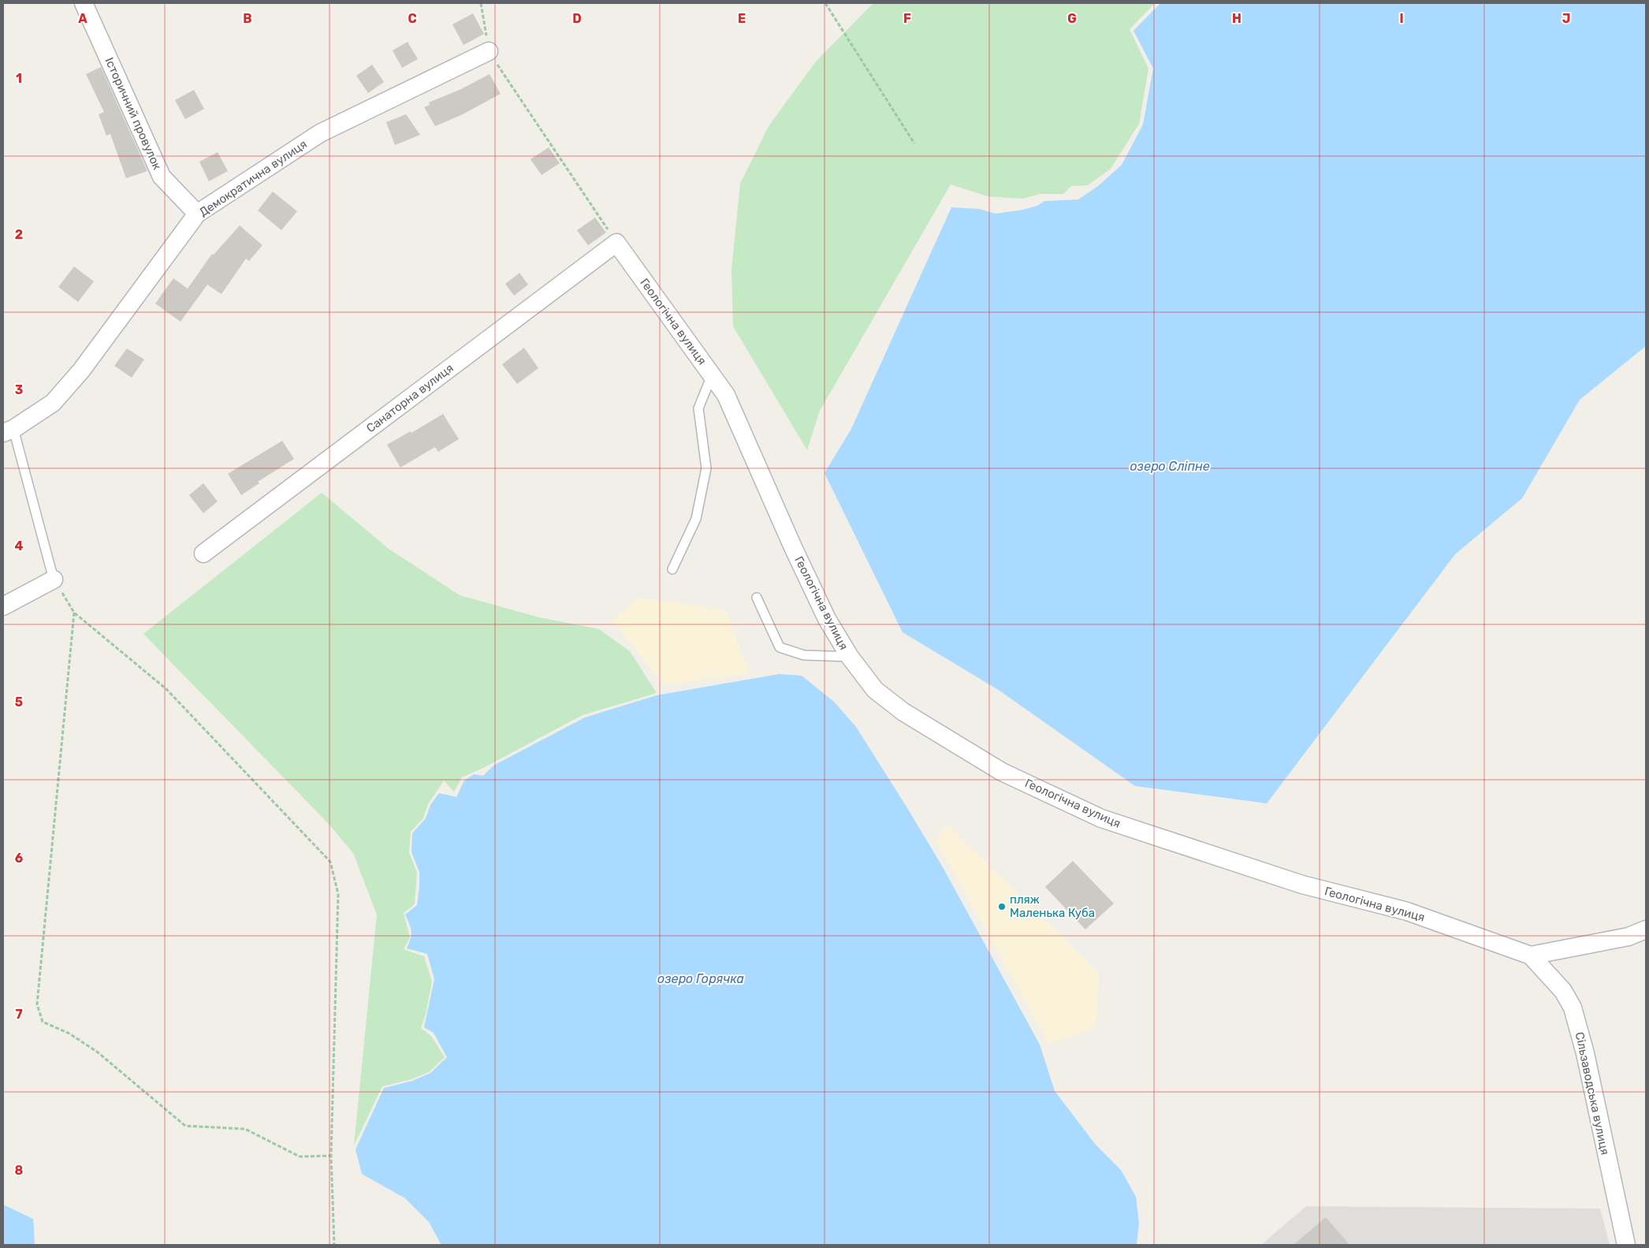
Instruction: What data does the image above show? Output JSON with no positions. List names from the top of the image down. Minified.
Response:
{"streets":{"street":["Історичний провулок","Демократична вулиця","Геологічна вулиця","Санаторна вулиця","Сільзаводська вулиця"]},"crossings":[["Історичний провулок","Демократична вулиця"],["Геологічна вулиця","Санаторна вулиця"],["Геологічна вулиця","Сільзаводська вулиця"]],"water":["озеро Сліпне","озеро Горячка"],"places":["пляж Маленька Куба"],"grid":{"columns":["A","B","C","D","E","F","G","H","I","J"],"rows":["1","2","3","4","5","6","7","8"]}}
